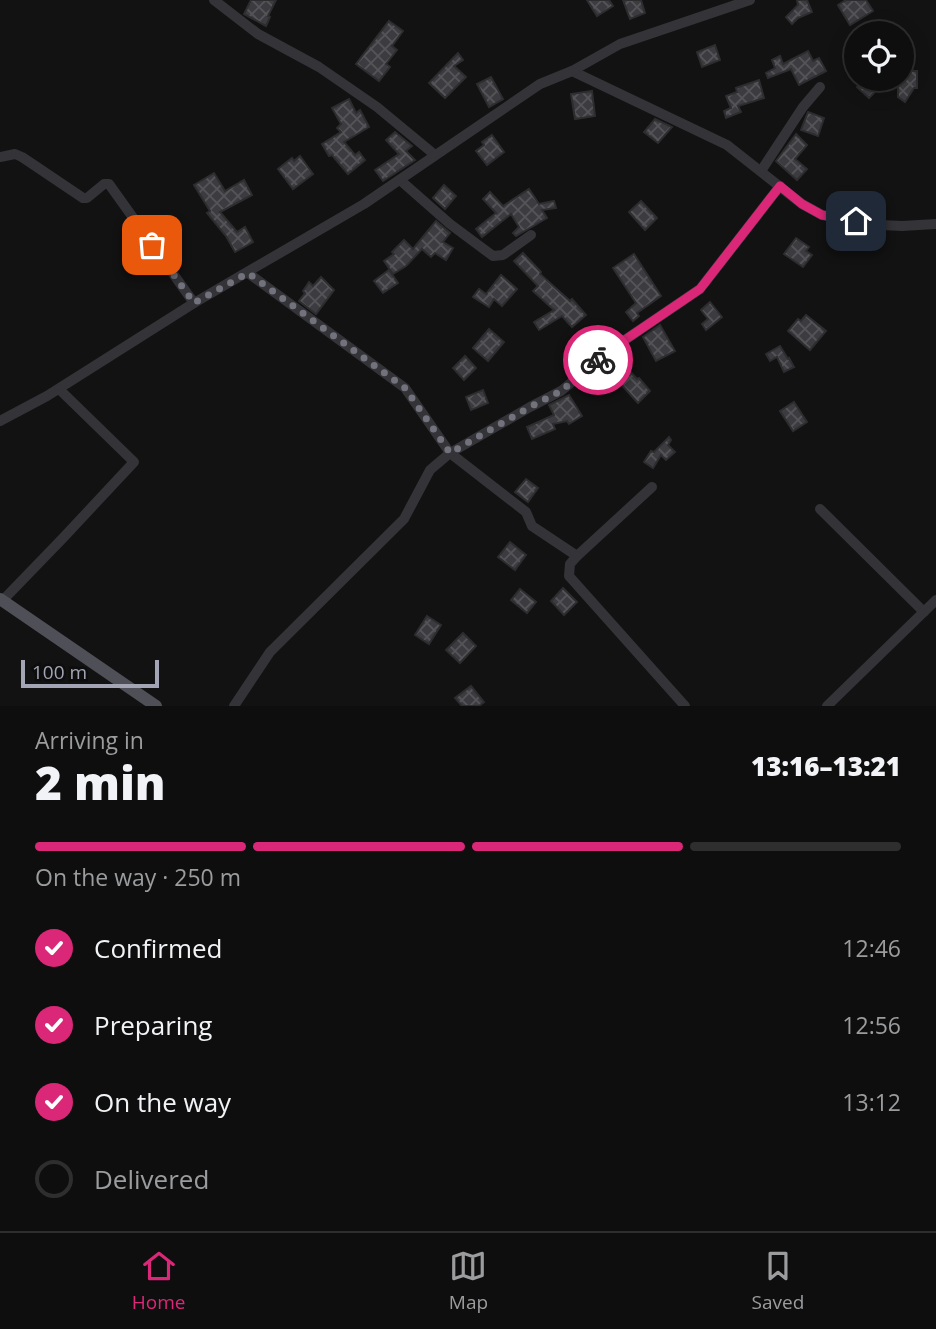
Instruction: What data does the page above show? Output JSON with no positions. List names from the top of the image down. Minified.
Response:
{"scale_bar":"100 m","page":{"scale":"100 m","heading":["2 min","Arriving in","13:16–13:21"],"bar":"On the way · 250 m","list":[["Confirmed","12:46"],["Preparing","12:56"],["On the way","13:12"],"Delivered"],"tabs":["Home","Map","Saved"]}}
